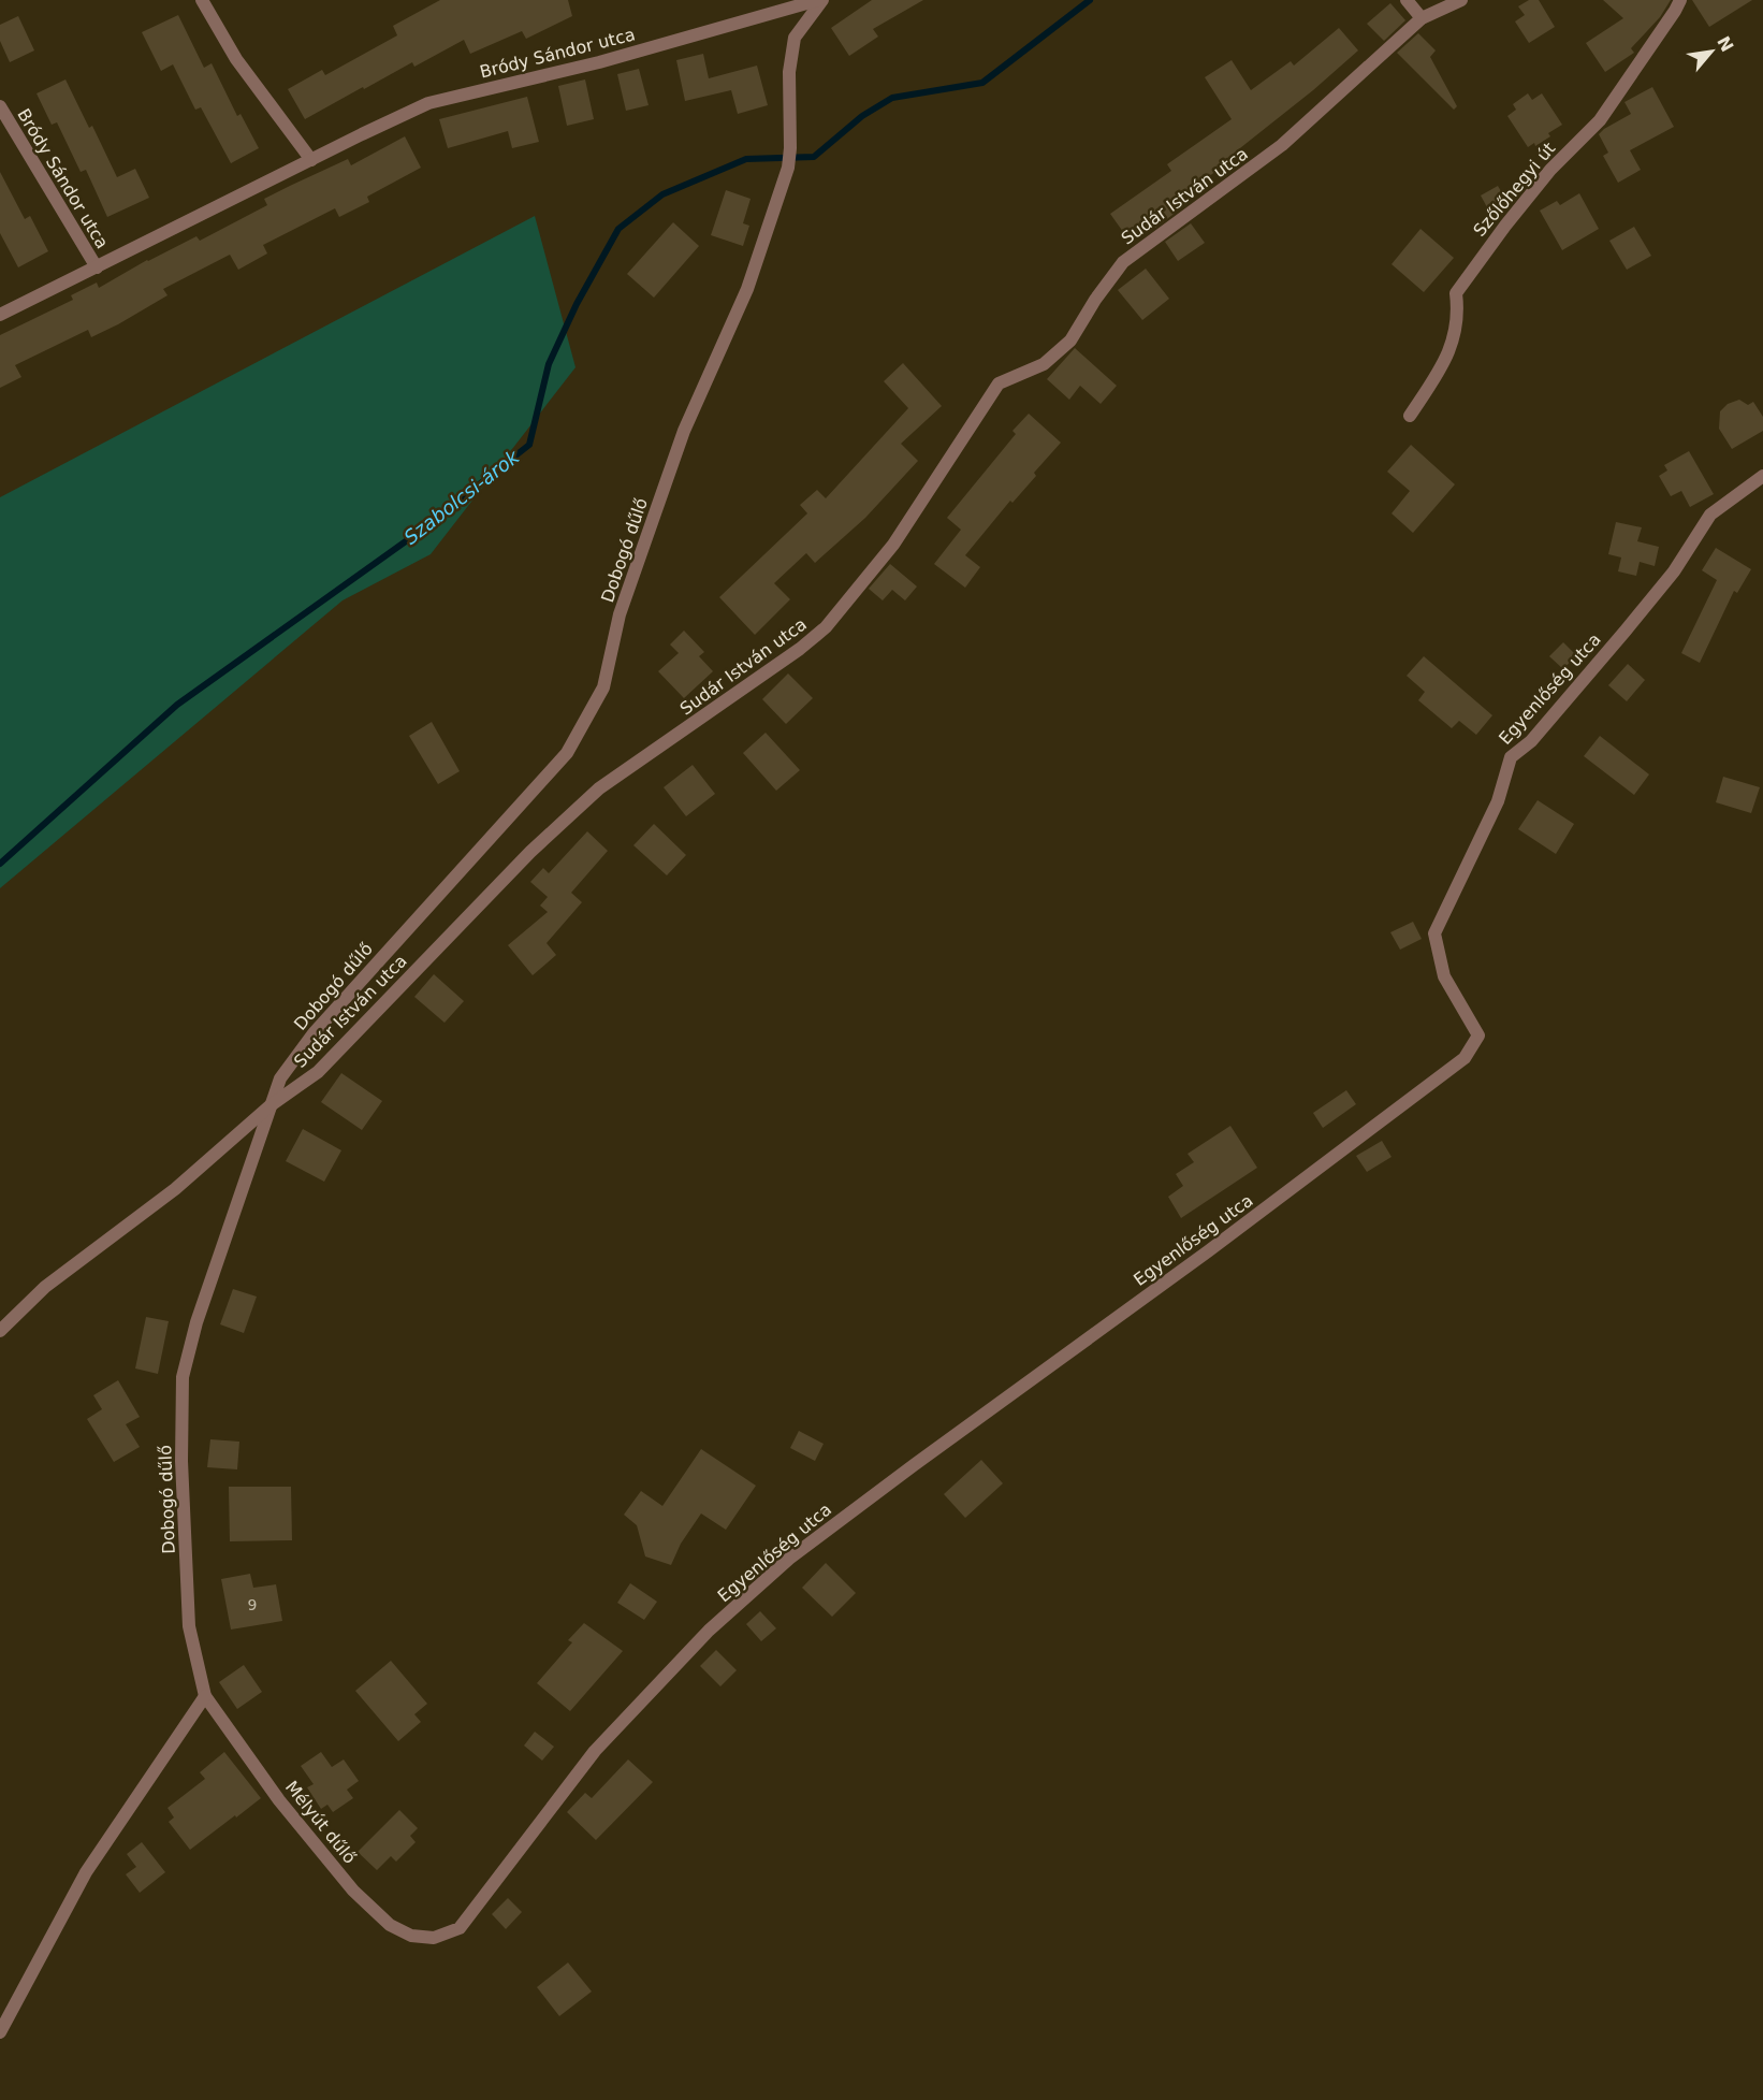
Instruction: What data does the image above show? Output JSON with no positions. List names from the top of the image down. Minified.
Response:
{"streets":{"street":["Bródy Sándor utca","Szőlőhegyi út","Sudár István utca","Dobogó dűlő","Egyenlőség utca","Mélyút dűlő"]},"crossings":[["Bródy Sándor utca","Dobogó dűlő"],["Sudár István utca","Dobogó dűlő"],["Dobogó dűlő","Mélyút dűlő"],["Egyenlőség utca","Mélyút dűlő"]],"water":["Szabolcsi-árok"],"house_numbers":["9"],"north":"top right"}
